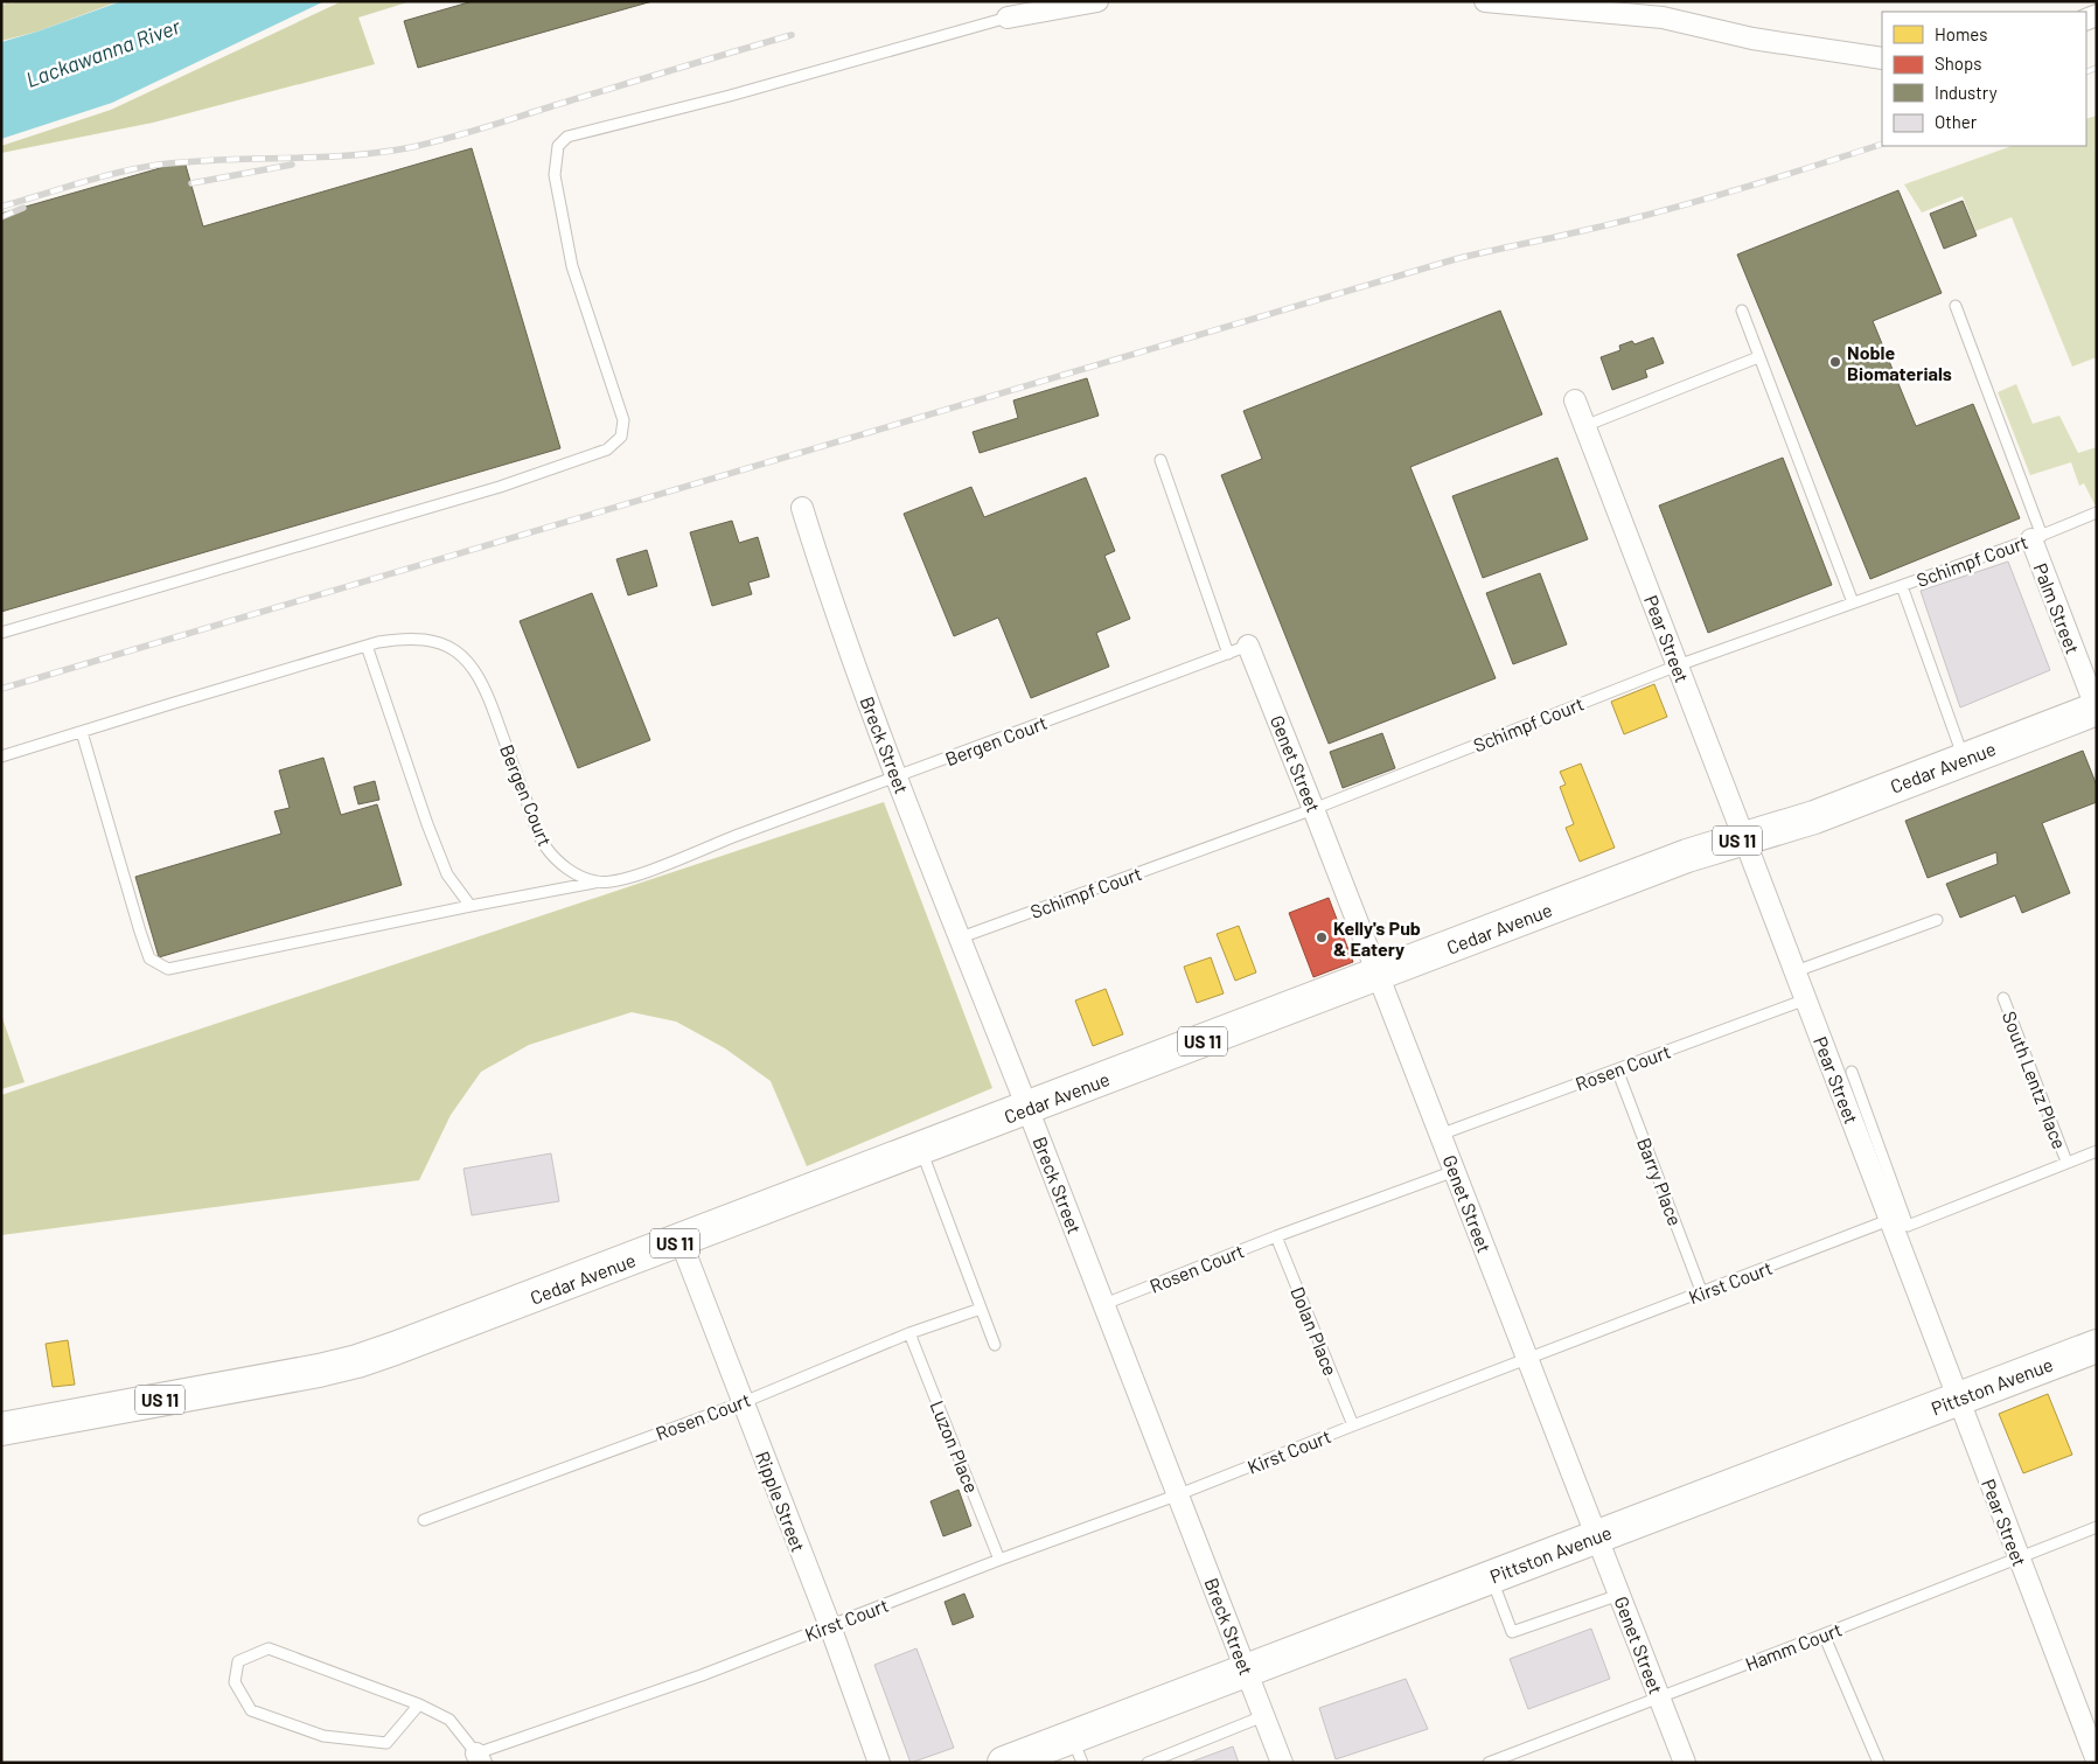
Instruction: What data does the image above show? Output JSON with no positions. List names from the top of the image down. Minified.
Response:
{"streets":{"main road":["Cedar Avenue","US 11","Pittston Avenue"],"street":["Palm Street","Pear Street","Breck Street","Genet Street","Ripple Street"],"lane":["Schimpf Court","Bergen Court","Rosen Court","South Lentz Place","Barry Place","Kirst Court","Dolan Place","Luzon Place","Hamm Court"]},"crossings":[["Schimpf Court","Palm Street"],["Schimpf Court","Pear Street"],["Schimpf Court","Breck Street"],["Schimpf Court","Genet Street"],["Palm Street","Cedar Avenue"],["Pear Street","Cedar Avenue"],["Pear Street","Rosen Court"],["Pear Street","Kirst Court"],["Pear Street","Pittston Avenue"],["Pear Street","Hamm Court"],["Bergen Court","Breck Street"],["Bergen Court","Genet Street"],["Breck Street","Cedar Avenue"],["Breck Street","Rosen Court"],["Breck Street","Kirst Court"],["Breck Street","Pittston Avenue"],["Genet Street","Cedar Avenue"],["Genet Street","Rosen Court"],["Genet Street","Kirst Court"],["Genet Street","Pittston Avenue"],["Genet Street","Hamm Court"],["Cedar Avenue","Ripple Street"],["Rosen Court","Barry Place"],["Rosen Court","Dolan Place"],["Rosen Court","Luzon Place"],["Rosen Court","Ripple Street"],["South Lentz Place","Kirst Court"],["Barry Place","Kirst Court"],["Kirst Court","Dolan Place"],["Kirst Court","Luzon Place"],["Kirst Court","Ripple Street"]],"water":["Lackawanna River"],"places":["Noble Biomaterials","Kelly's Pub & Eatery"],"legend":["Homes","Shops","Industry","Other"]}
